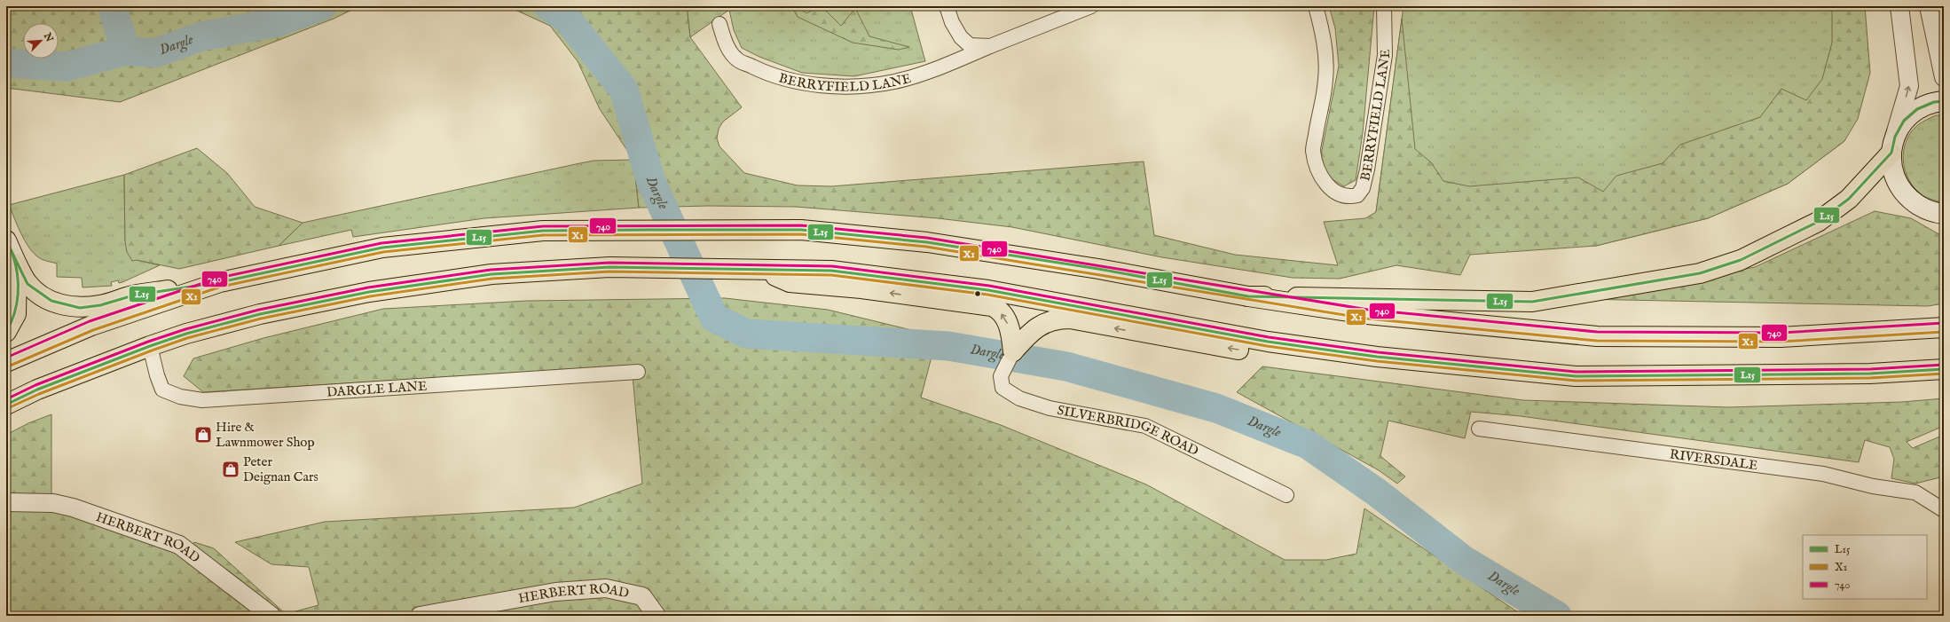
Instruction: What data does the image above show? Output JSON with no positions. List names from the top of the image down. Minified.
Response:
{"streets":{"street":["BERRYFIELD LANE","DARGLE LANE","SILVERBRIDGE ROAD","RIVERSDALE","HERBERT ROAD"]},"water":["Dargle"],"places":{"shop":["Hire & Lawnmower Shop","Peter Deignan Cars"]},"lines":["transit line L15","transit line 740","transit line X1"],"legend":["L15","X1","740"],"north":"top right"}
